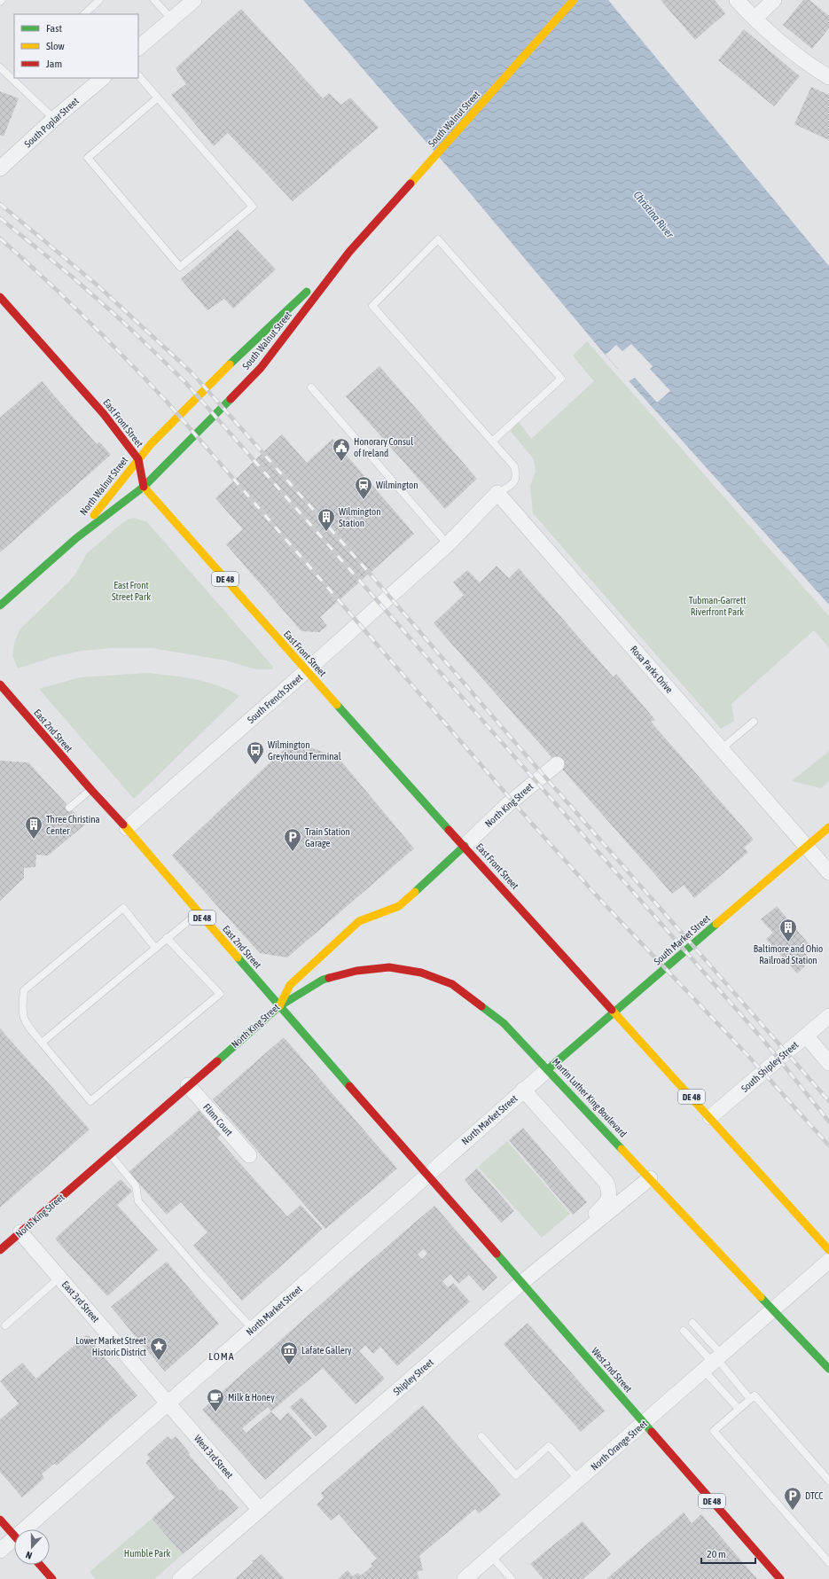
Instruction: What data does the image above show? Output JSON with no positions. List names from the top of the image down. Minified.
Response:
{"streets":{"main road":["South Walnut Street","East Front Street","North Walnut Street","DE 48","East 2nd Street","North King Street","South Market Street","Martin Luther King Boulevard","West 2nd Street"],"street":["South Poplar Street","Rosa Parks Drive","South French Street","South Shipley Street","Flinn Court","North Market Street","East 3rd Street","Shipley Street","North Orange Street","West 3rd Street"]},"crossings":[["South Walnut Street","North Walnut Street"],["East Front Street","North Walnut Street"],["East Front Street","DE 48"],["East Front Street","South French Street"],["East Front Street","North King Street"],["East Front Street","South Market Street"],["DE 48","South Market Street"],["DE 48","South Shipley Street"],["Rosa Parks Drive","South French Street"],["Rosa Parks Drive","South Market Street"],["South French Street","East 2nd Street"],["East 2nd Street","North King Street"],["East 2nd Street","Martin Luther King Boulevard"],["East 2nd Street","North Market Street"],["East 2nd Street","West 2nd Street"],["North King Street","Martin Luther King Boulevard"],["North King Street","Flinn Court"],["North King Street","East 3rd Street"],["South Market Street","Martin Luther King Boulevard"],["South Market Street","North Market Street"],["Martin Luther King Boulevard","North Market Street"],["Martin Luther King Boulevard","Shipley Street"],["Martin Luther King Boulevard","North Orange Street"],["North Market Street","East 3rd Street"],["North Market Street","West 2nd Street"],["North Market Street","West 3rd Street"],["East 3rd Street","West 3rd Street"],["West 2nd Street","Shipley Street"],["West 2nd Street","North Orange Street"],["Shipley Street","West 3rd Street"]],"districts":["LOMA"],"water":["Christina River"],"parks":["East Front Street Park","Tubman-Garrett Riverfront Park","Humble Park"],"places":{"public building":["Honorary Consul of Ireland"],"station":["Wilmington"],"building":["Wilmington Station","Three Christina Center","Baltimore and Ohio Railroad Station"],"bus stop":["Wilmington Greyhound Terminal"],"parking":["Train Station Garage","DTCC"],"place":["Lower Market Street Historic District"],"museum":["Lafate Gallery"],"cafe":["Milk & Honey"]},"legend":["Fast","Slow","Jam"],"scale_bar":"20 m","north":"bottom"}
